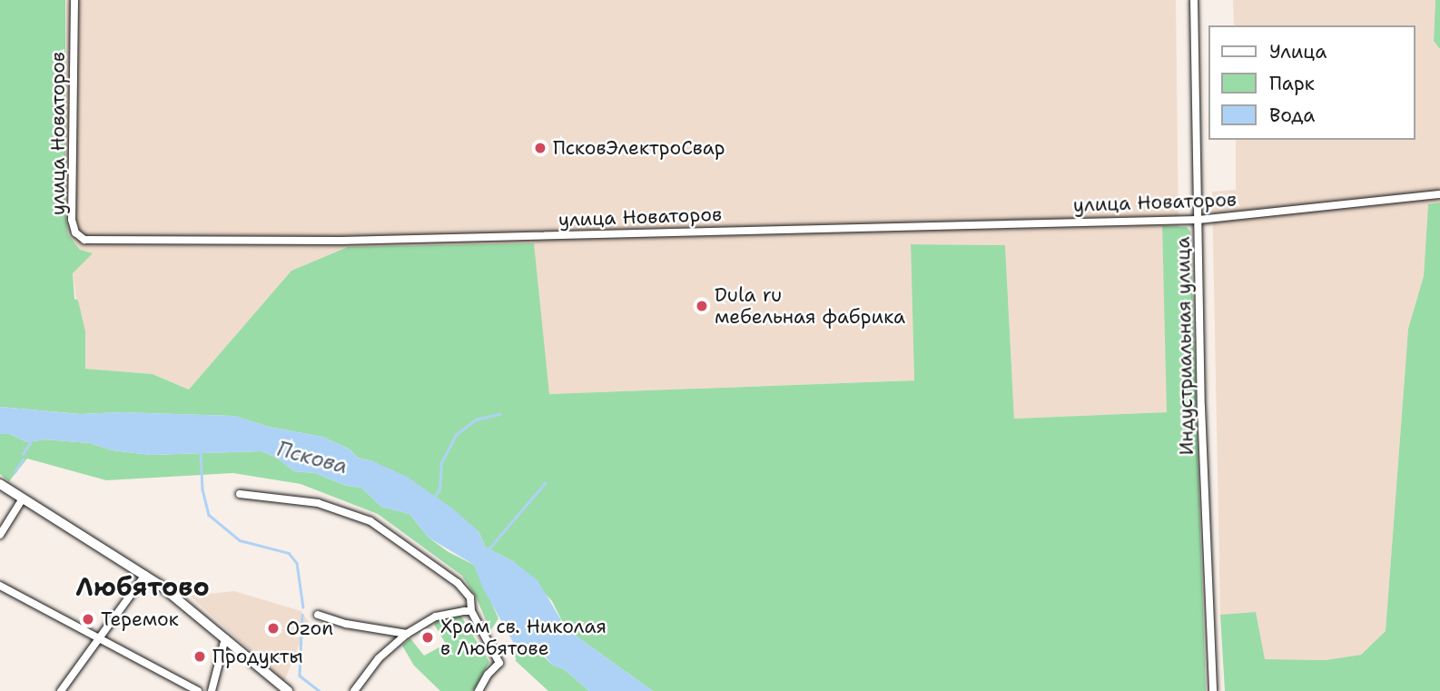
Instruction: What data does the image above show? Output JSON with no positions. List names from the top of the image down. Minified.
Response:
{"streets":{"street":["улица Новаторов","Индустриальная улица"]},"crossings":[["улица Новаторов","Индустриальная улица"]],"districts":["Любятово"],"water":["Пскова"],"places":["ПсковЭлектроСвар","Dula ru мебельная фабрика","Теремок","Ozon","Храм св. Николая в Любятове","Продукты"],"legend":["Улица","Парк","Вода"]}
